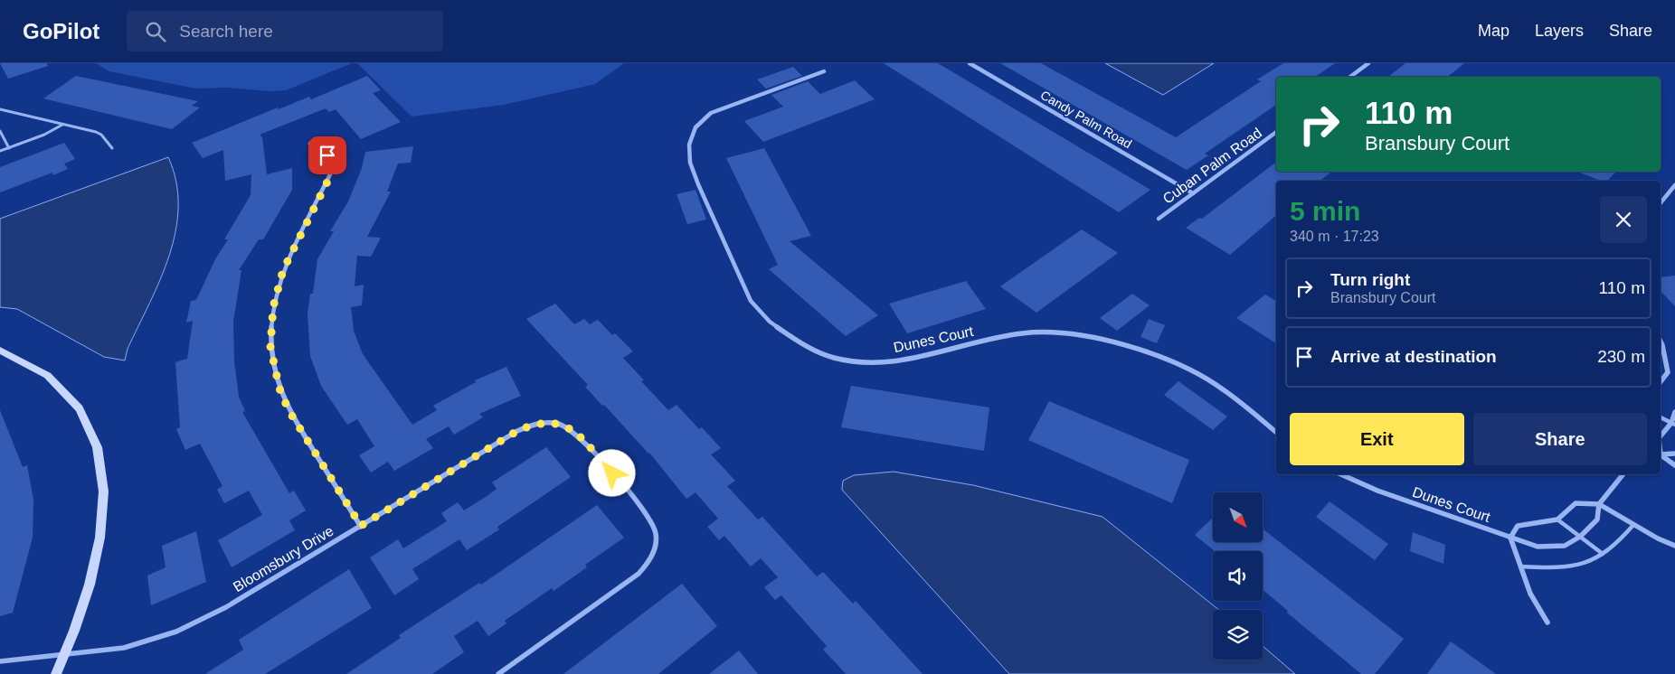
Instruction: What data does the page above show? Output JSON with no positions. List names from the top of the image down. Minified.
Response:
{"streets":{"street":["Candy Palm Road","Cuban Palm Road","Dunes Court","Bloomsbury Drive"]},"crossings":[["Candy Palm Road","Cuban Palm Road"]],"north":"bottom right","page":{"header":"GoPilot","search":"Search here","nav":["Map","Layers","Share"],"turn":["110 m","Bransbury Court"],"heading":["5 min","340 m · 17:23"],"list":[{"name":"Turn right","note":"Bransbury Court","value":"110 m"},{"name":"Arrive at destination","value":"230 m"}],"buttons":["Exit","Share"]}}
